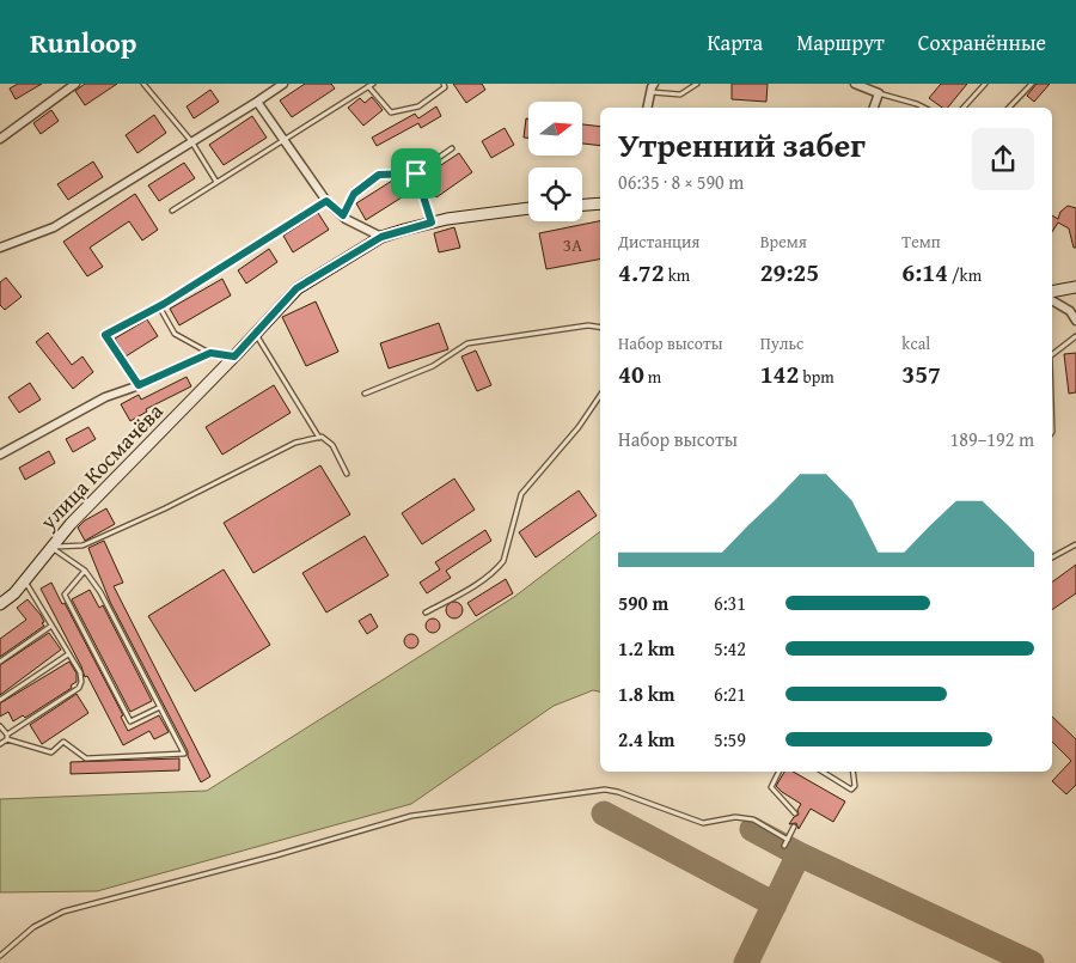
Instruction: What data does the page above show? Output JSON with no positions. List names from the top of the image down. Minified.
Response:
{"streets":{"main road":["улица Космачёва"]},"house_numbers":["3А"],"north":"right","page":{"header":"Runloop","nav":["Карта","Маршрут","Сохранённые"],"heading":["Утренний забег","06:35 · 8 × 590 m"],"stats":[["Дистанция","4.72 km"],["Время","29:25"],["Темп","6:14 /km"],["Набор высоты","40 m"],["Пульс","142 bpm"],["kcal","357"]],"chart":["Набор высоты","189–192 m"],"list":[{"name":"590 m","note":"6:31"},{"name":"1.2 km","note":"5:42"},{"name":"1.8 km","note":"6:21"},{"name":"2.4 km","note":"5:59"}]}}
